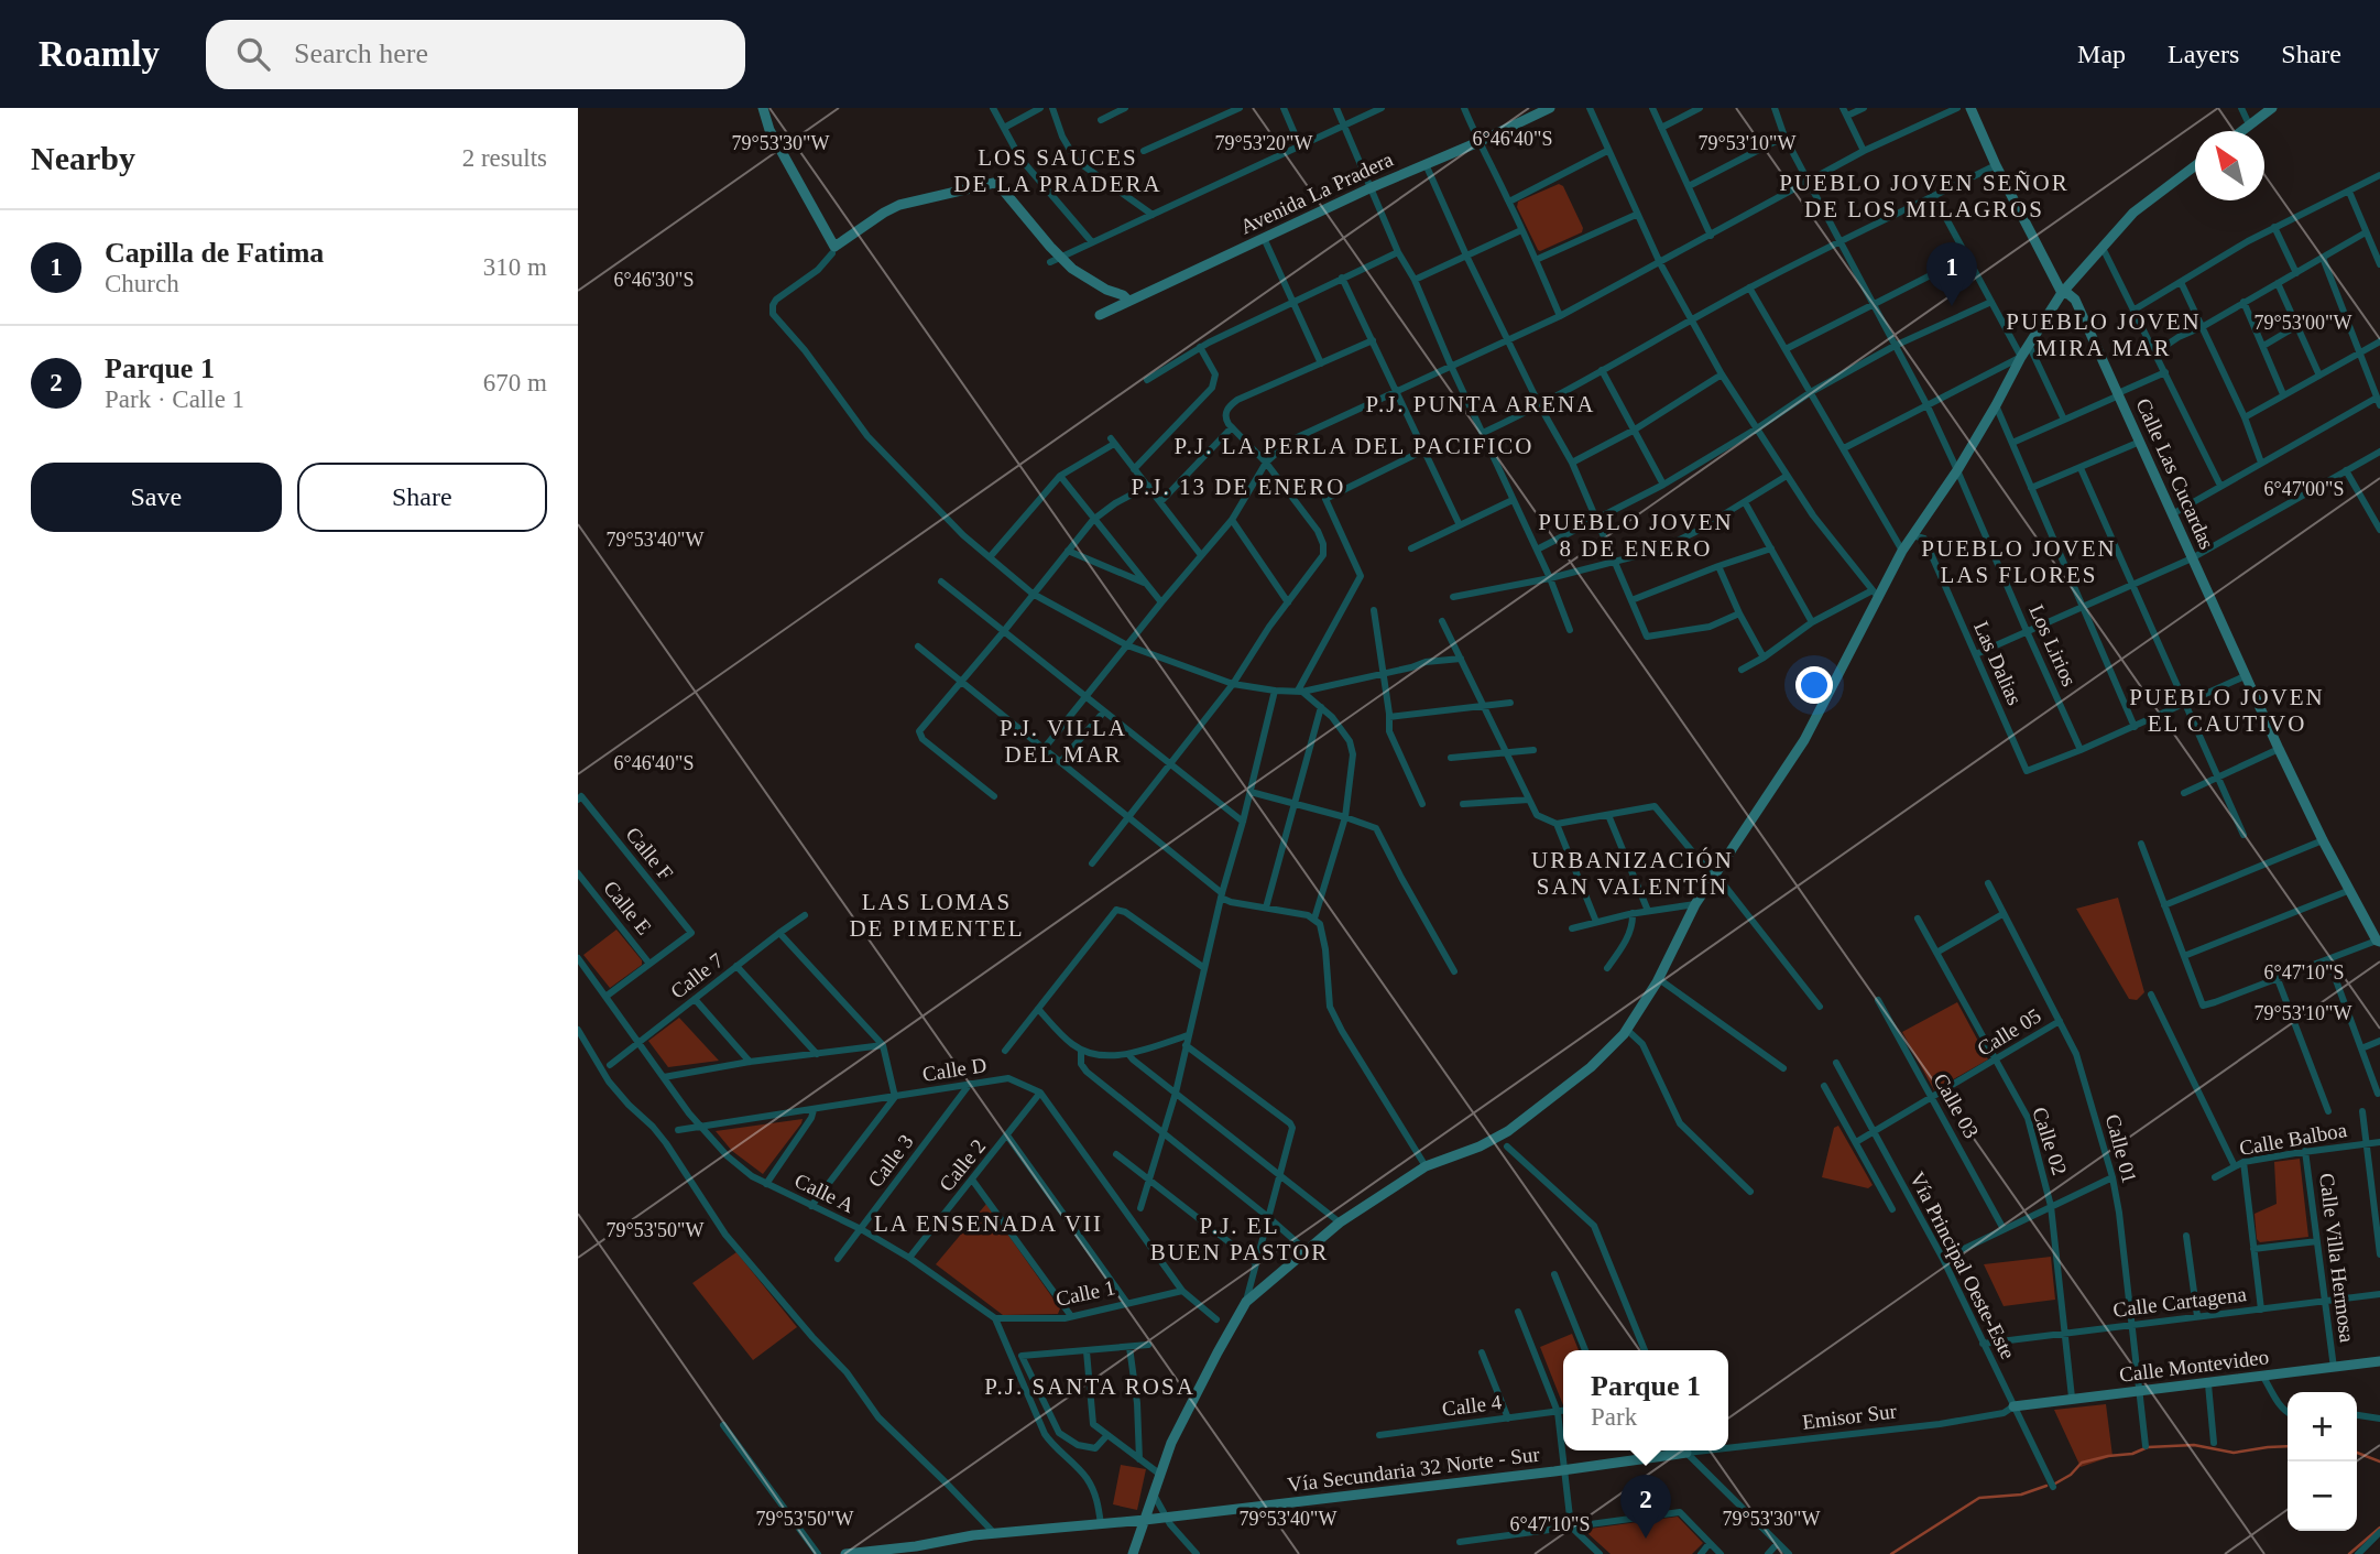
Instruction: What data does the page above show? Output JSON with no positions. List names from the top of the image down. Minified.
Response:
{"streets":{"street":["Avenida La Pradera","Calle Las Cucardas","Los Lirios","Las Dalias","Calle F","Calle E","Calle 7","Calle 05","Calle D","Calle 03","Calle Balboa","Calle 02","Calle 01","Calle 3","Calle 2","Calle A","Calle Villa Hermosa","Vía Principal Oeste-Este","Calle 1","Calle Cartagena","Calle Montevideo","Calle 4","Emisor Sur","Vía Secundaria 32 Norte - Sur"]},"crossings":[["Los Lirios","Las Dalias"],["Calle F","Calle E"],["Calle 7","Calle A"],["Calle 05","Calle 03"],["Calle 05","Calle 02"],["Calle 05","Calle 01"],["Calle 05","Vía Principal Oeste-Este"],["Calle D","Calle 3"],["Calle D","Calle 2"],["Calle D","Calle A"],["Calle Balboa","Calle Villa Hermosa"],["Calle 02","Calle Cartagena"],["Calle 02","Calle Montevideo"],["Calle 01","Calle Cartagena"],["Calle 01","Calle Montevideo"],["Calle 3","Calle A"],["Calle 2","Calle A"],["Calle A","Calle 1"],["Calle Villa Hermosa","Calle Cartagena"],["Calle Villa Hermosa","Calle Montevideo"],["Vía Principal Oeste-Este","Calle Cartagena"],["Vía Principal Oeste-Este","Calle Montevideo"],["Vía Principal Oeste-Este","Emisor Sur"],["Calle Montevideo","Emisor Sur"]],"districts":["LOS SAUCES DE LA PRADERA","PUEBLO JOVEN SEÑOR DE LOS MILAGROS","PUEBLO JOVEN MIRA MAR","P.J. PUNTA ARENA","P.J. LA PERLA DEL PACIFICO","P.J. 13 DE ENERO","PUEBLO JOVEN 8 DE ENERO","PUEBLO JOVEN LAS FLORES","PUEBLO JOVEN EL CAUTIVO","P.J. VILLA DEL MAR","URBANIZACIÓN SAN VALENTÍN","LAS LOMAS DE PIMENTEL","LA ENSENADA VII","P.J. EL BUEN PASTOR","P.J. SANTA ROSA"],"north":"top left","page":{"header":"Roamly","search":"Search here","nav":["Map","Layers","Share"],"heading":["Nearby","2 results"],"list":[{"mark":"1","name":"Capilla de Fatima","note":"Church","value":"310 m"},{"mark":"2","name":"Parque 1","note":"Park · Calle 1","value":"670 m"}],"pins":["1","2"],"buttons":["Save","Share"],"popup":["Parque 1","Park"],"map_buttons":["+","−"]},"coordinates":["6°46'40\"S","79°53'30\"W","79°53'20\"W","79°53'10\"W","6°46'30\"S","79°53'00\"W","6°47'00\"S","79°53'40\"W","6°47'10\"S","79°53'50\"W"]}
